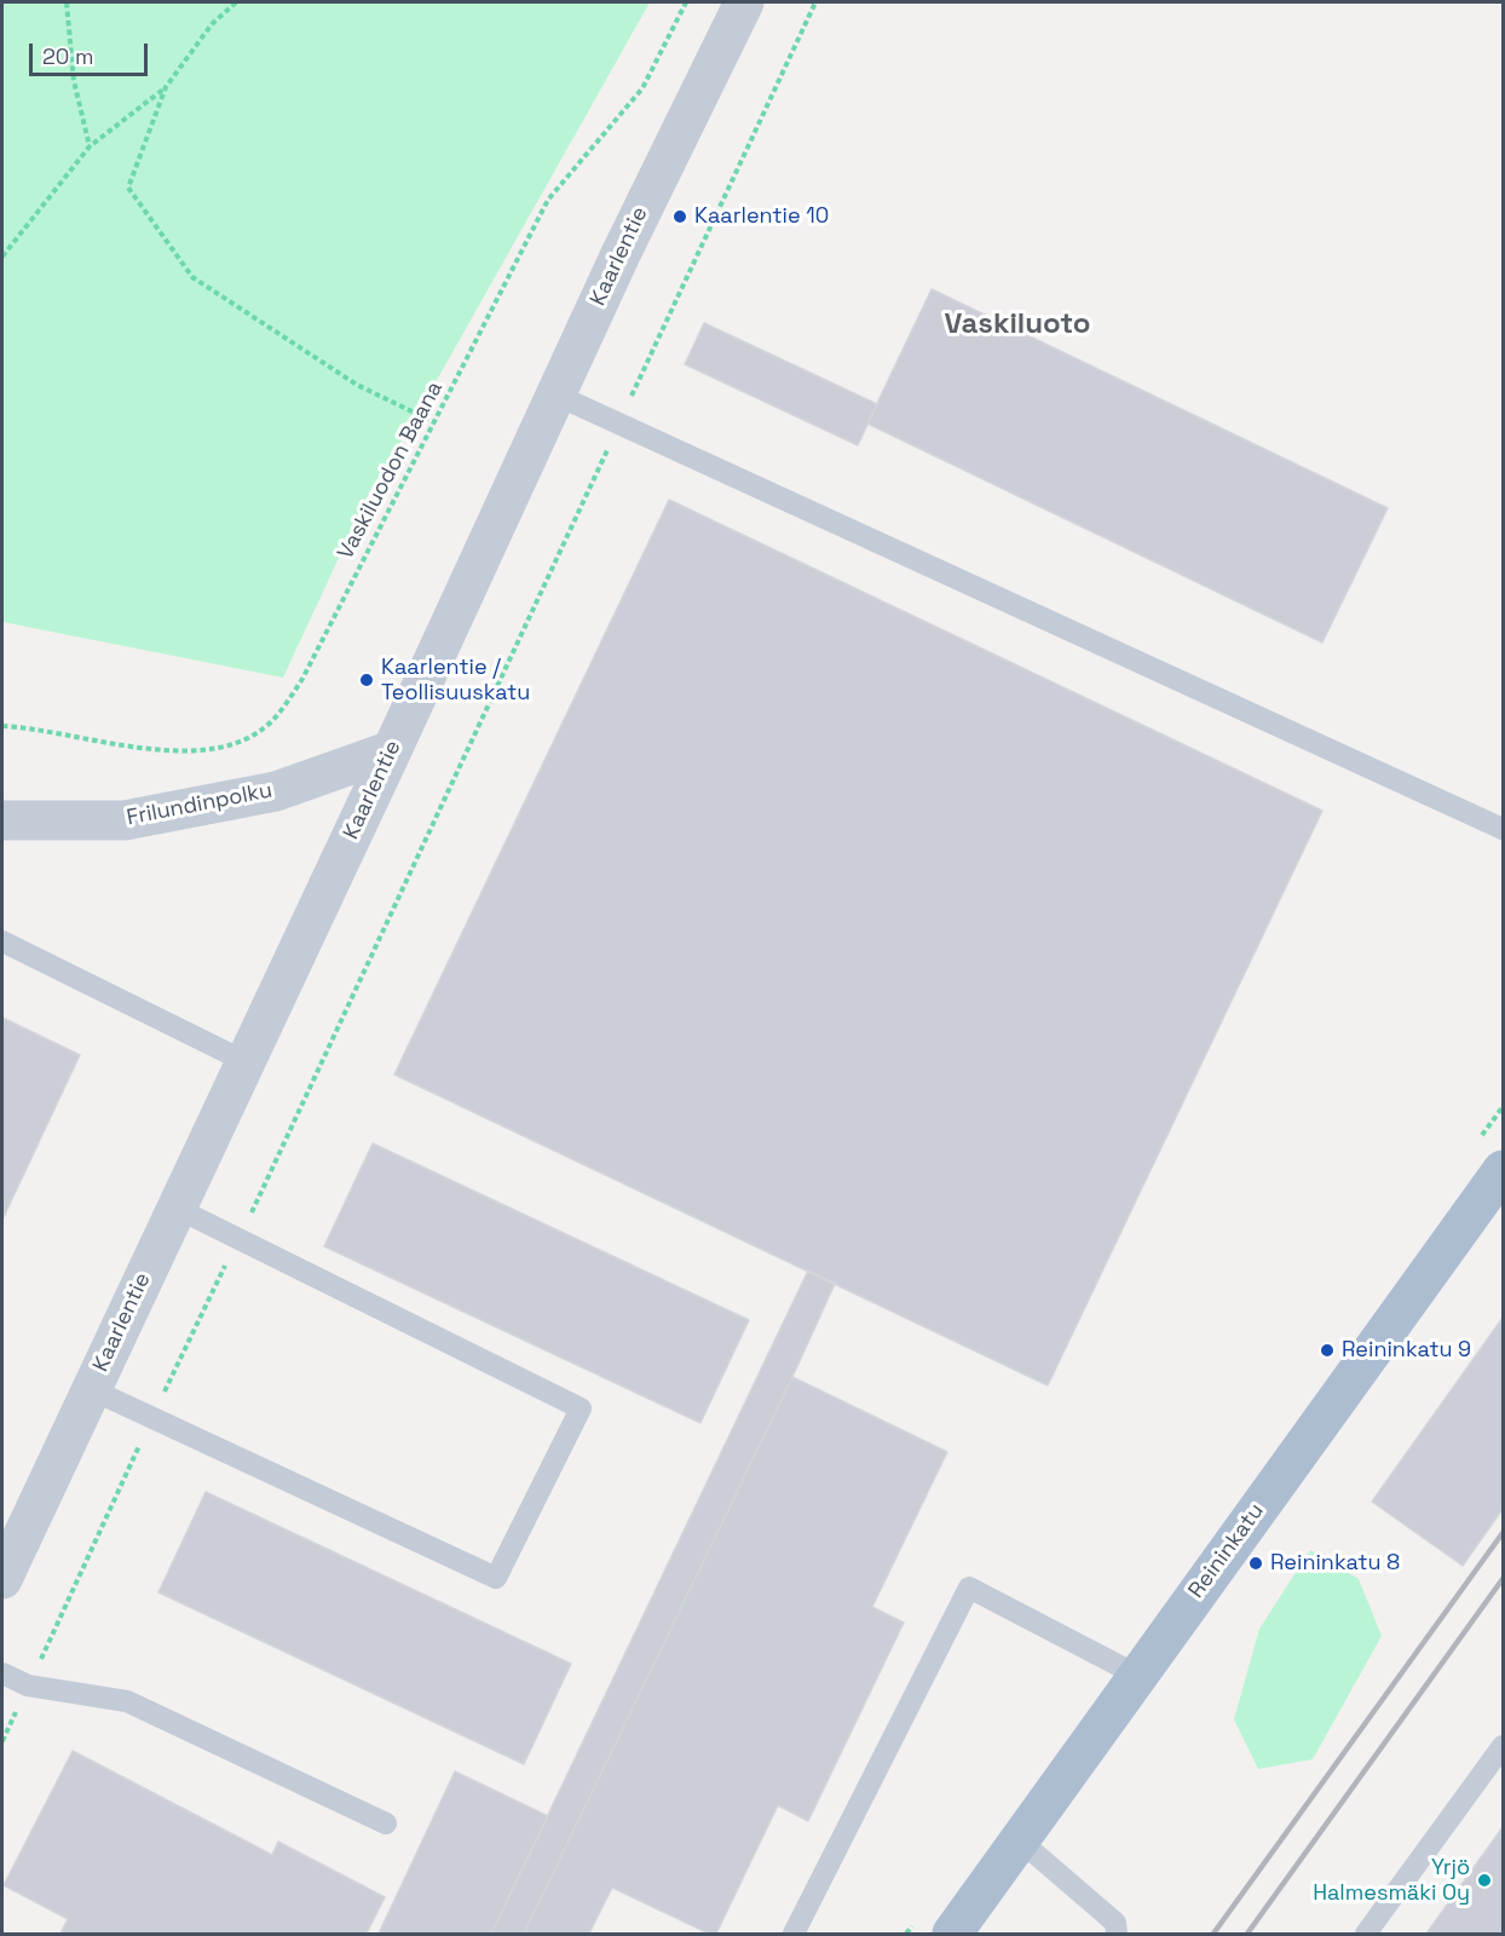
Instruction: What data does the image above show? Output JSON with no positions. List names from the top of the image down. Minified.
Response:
{"streets":{"main road":["Reininkatu"],"street":["Kaarlentie","Frilundinpolku"],"path":["Vaskiluodon Baana"]},"crossings":[["Kaarlentie","Frilundinpolku"]],"districts":["Vaskiluoto"],"places":["Kaarlentie 10","Kaarlentie / Teollisuuskatu","Reininkatu 9","Reininkatu 8","Yrjö Halmesmäki Oy"],"scale_bar":"20 m"}
